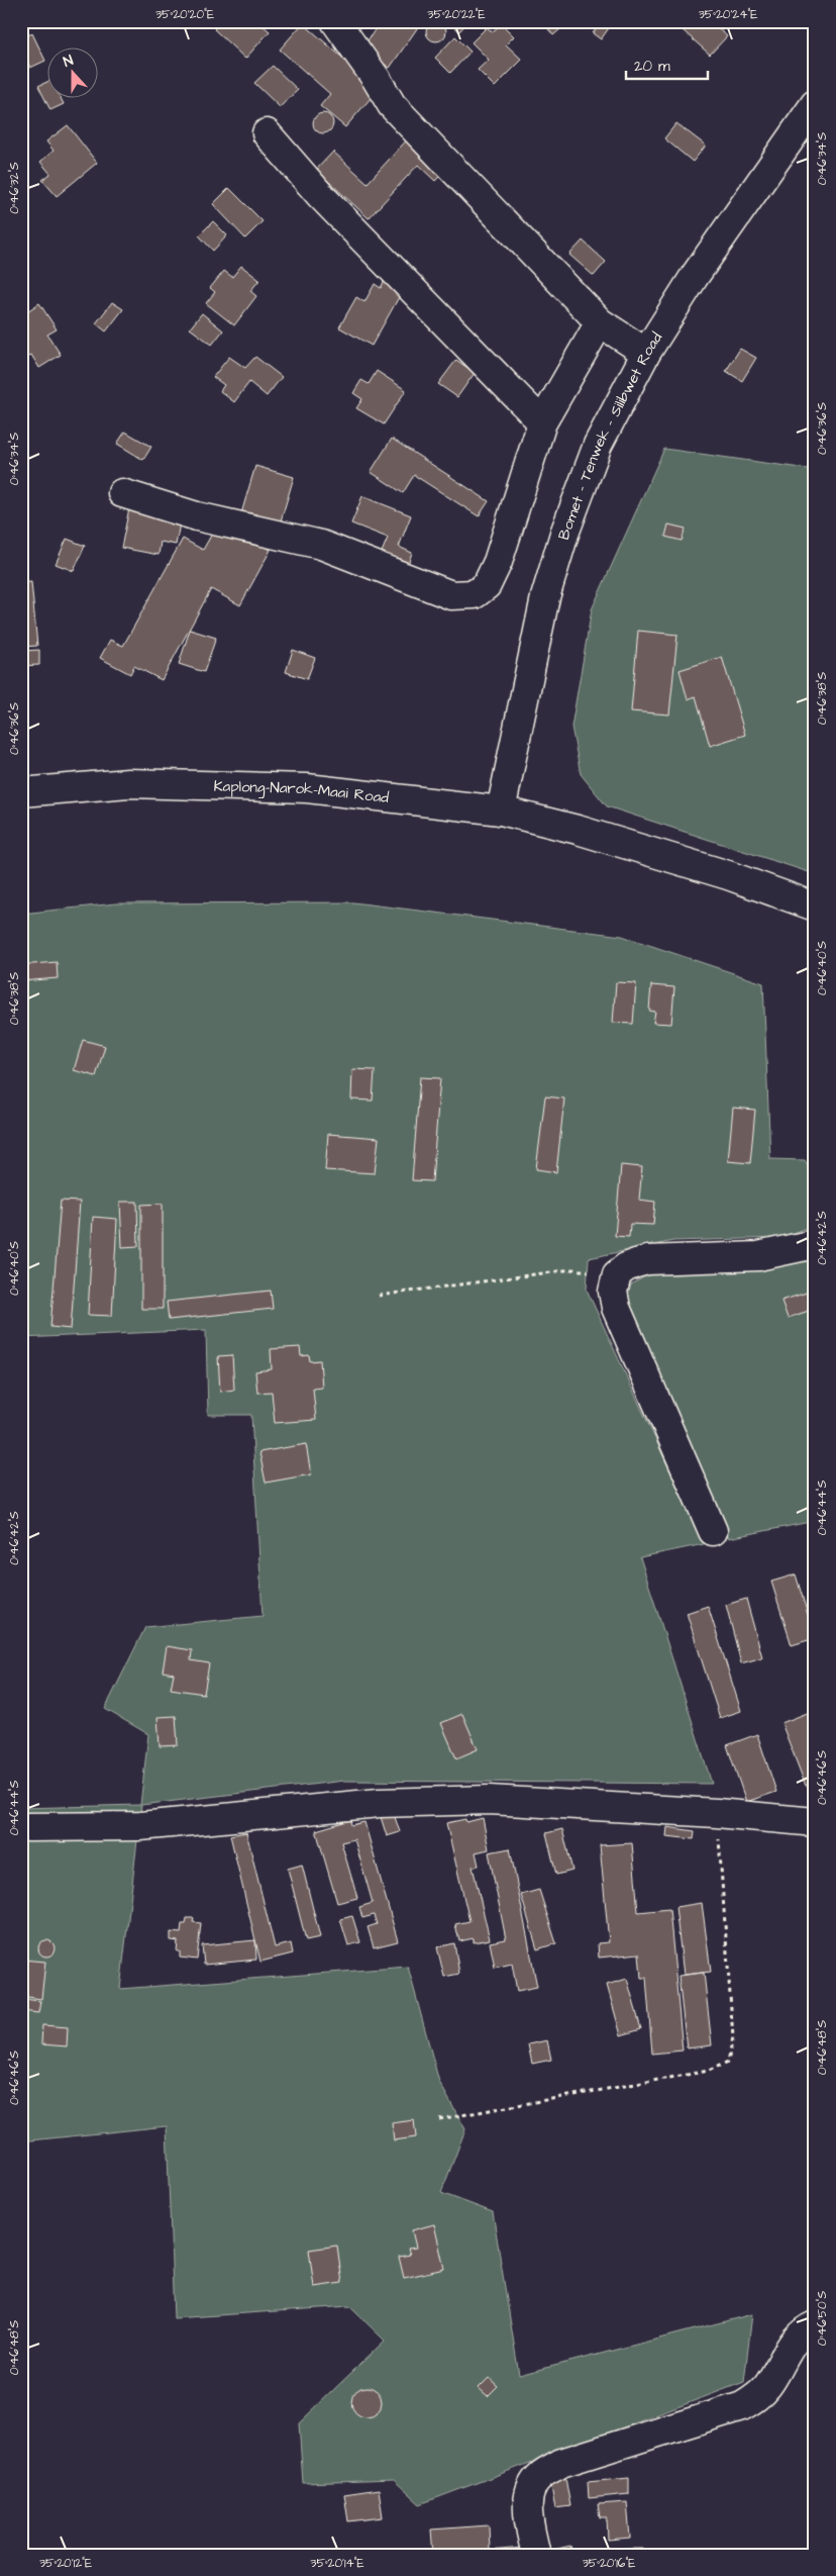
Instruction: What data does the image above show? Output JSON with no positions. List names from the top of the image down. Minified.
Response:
{"streets":{"main road":["Bomet - Tenwek - Silibwet Road","Kaplong-Narok-Maai Road"]},"crossings":[["Bomet - Tenwek - Silibwet Road","Kaplong-Narok-Maai Road"]],"scale_bar":"20 m","north":"top","coordinates":["35°20'20\"E","35°20'22\"E","35°20'24\"E","0°46'34\"S","0°46'32\"S","0°46'36\"S","0°46'38\"S","0°46'40\"S","0°46'42\"S","0°46'44\"S","0°46'46\"S","0°46'48\"S","0°46'50\"S","35°20'12\"E","35°20'14\"E","35°20'16\"E"]}
